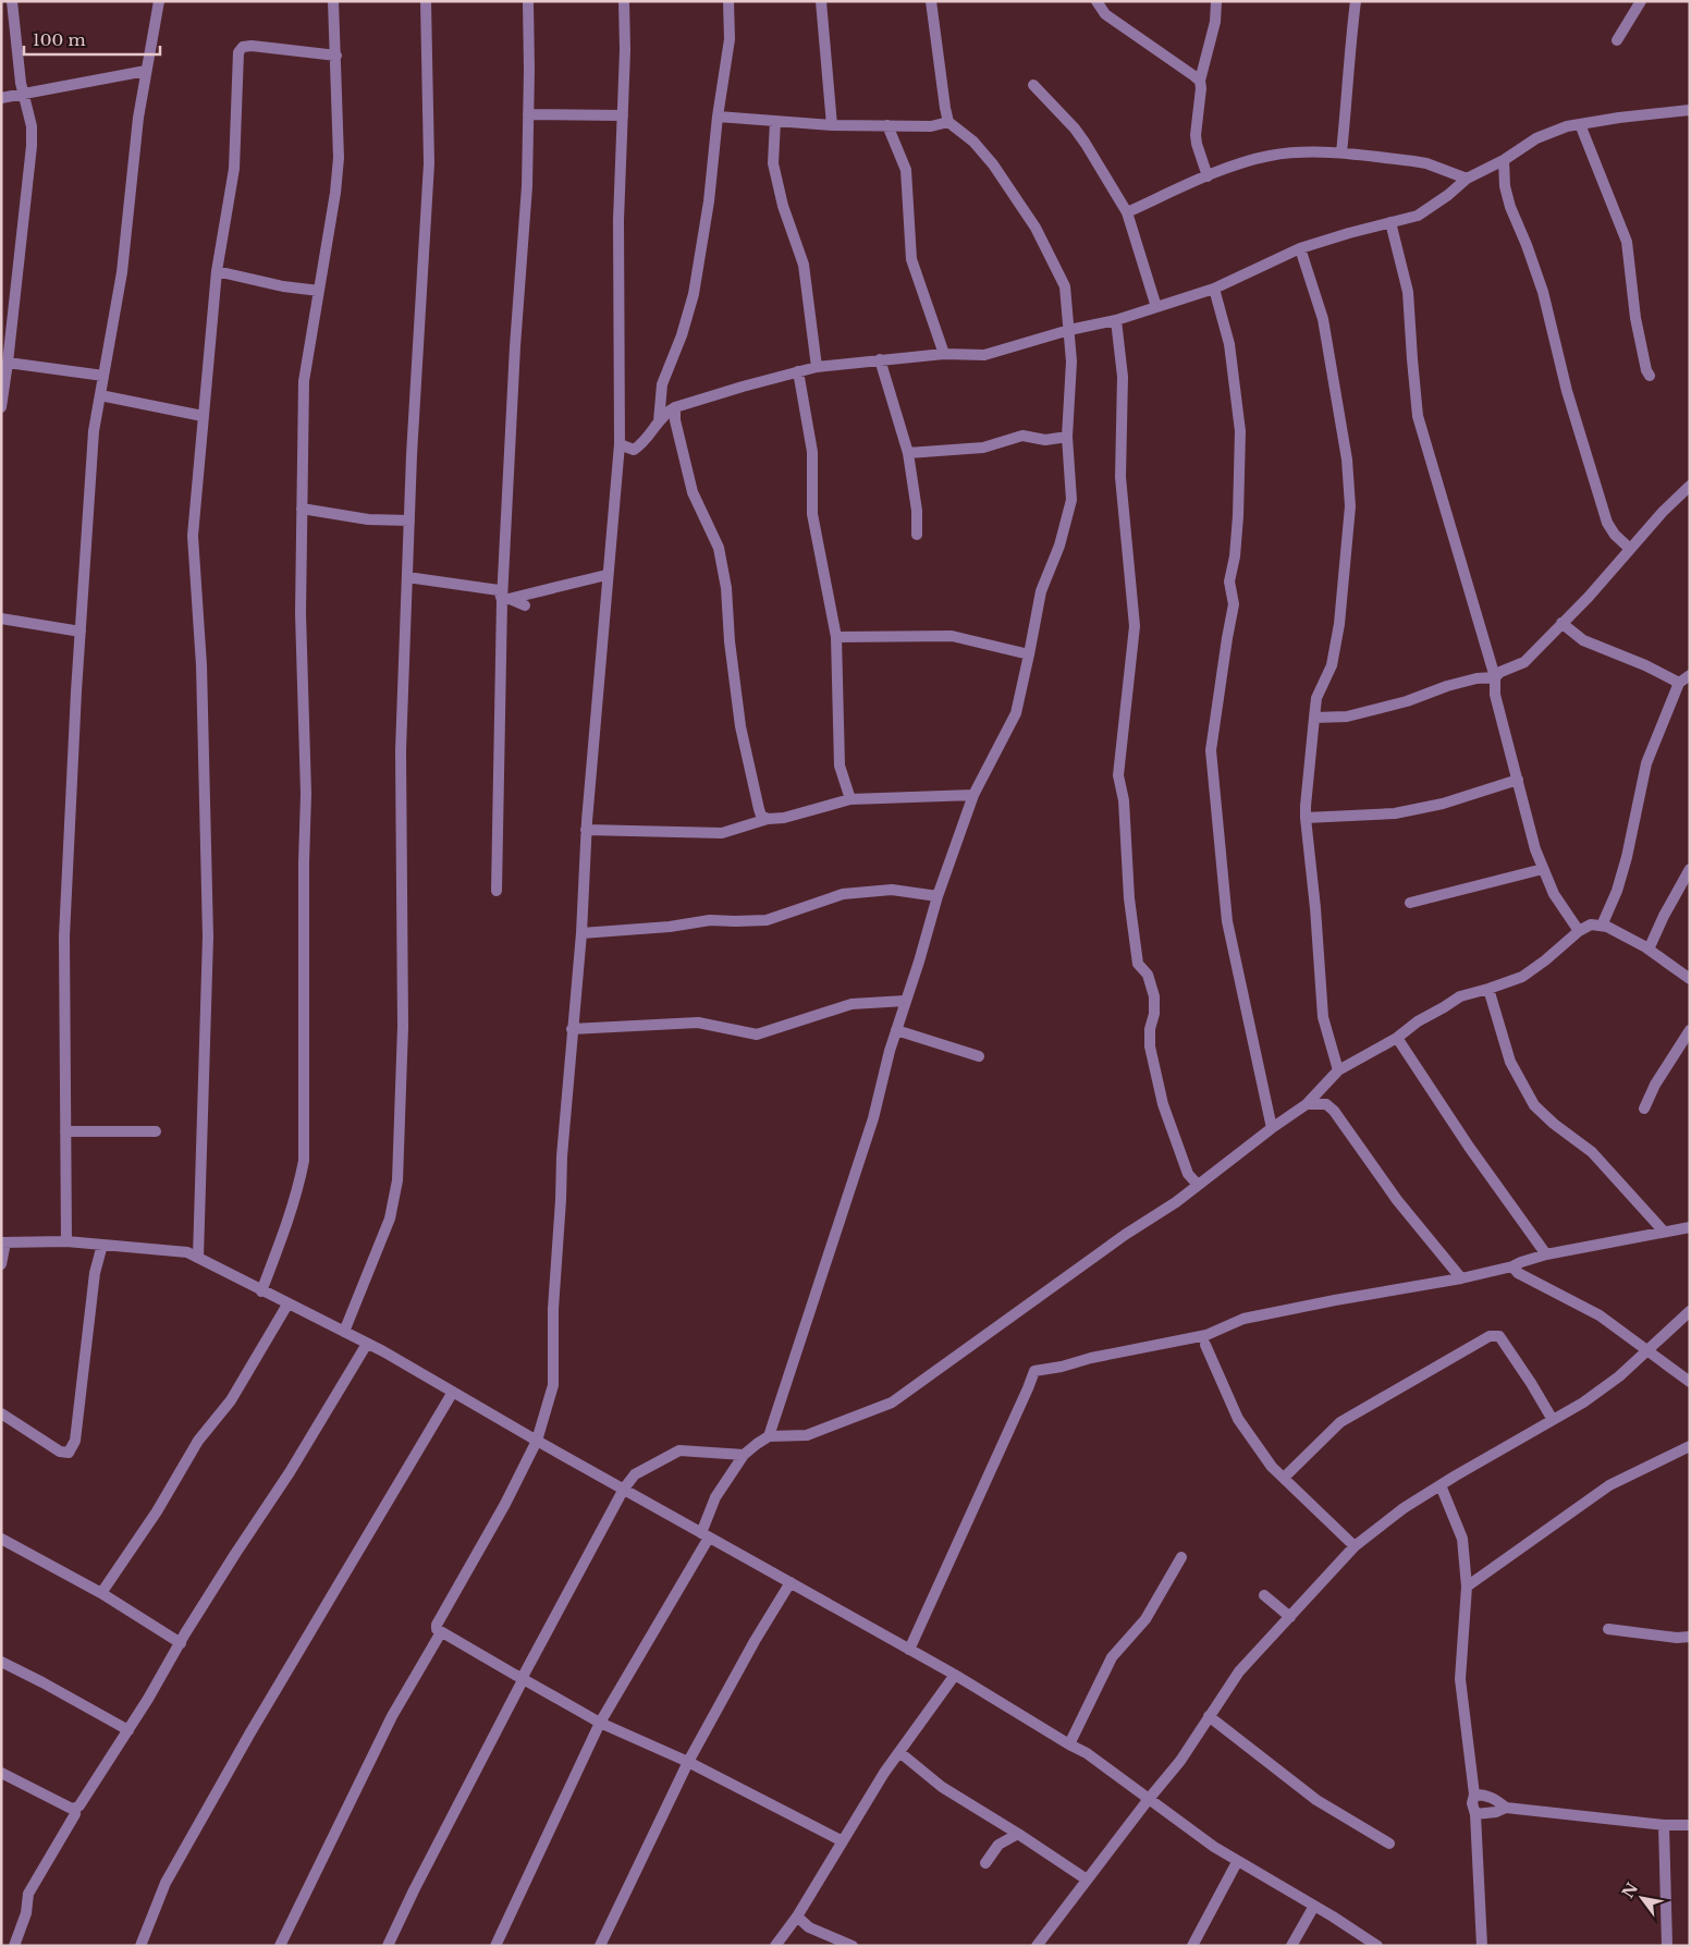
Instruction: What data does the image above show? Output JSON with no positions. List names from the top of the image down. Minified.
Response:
{"scale_bar":"100 m","north":"top left"}
